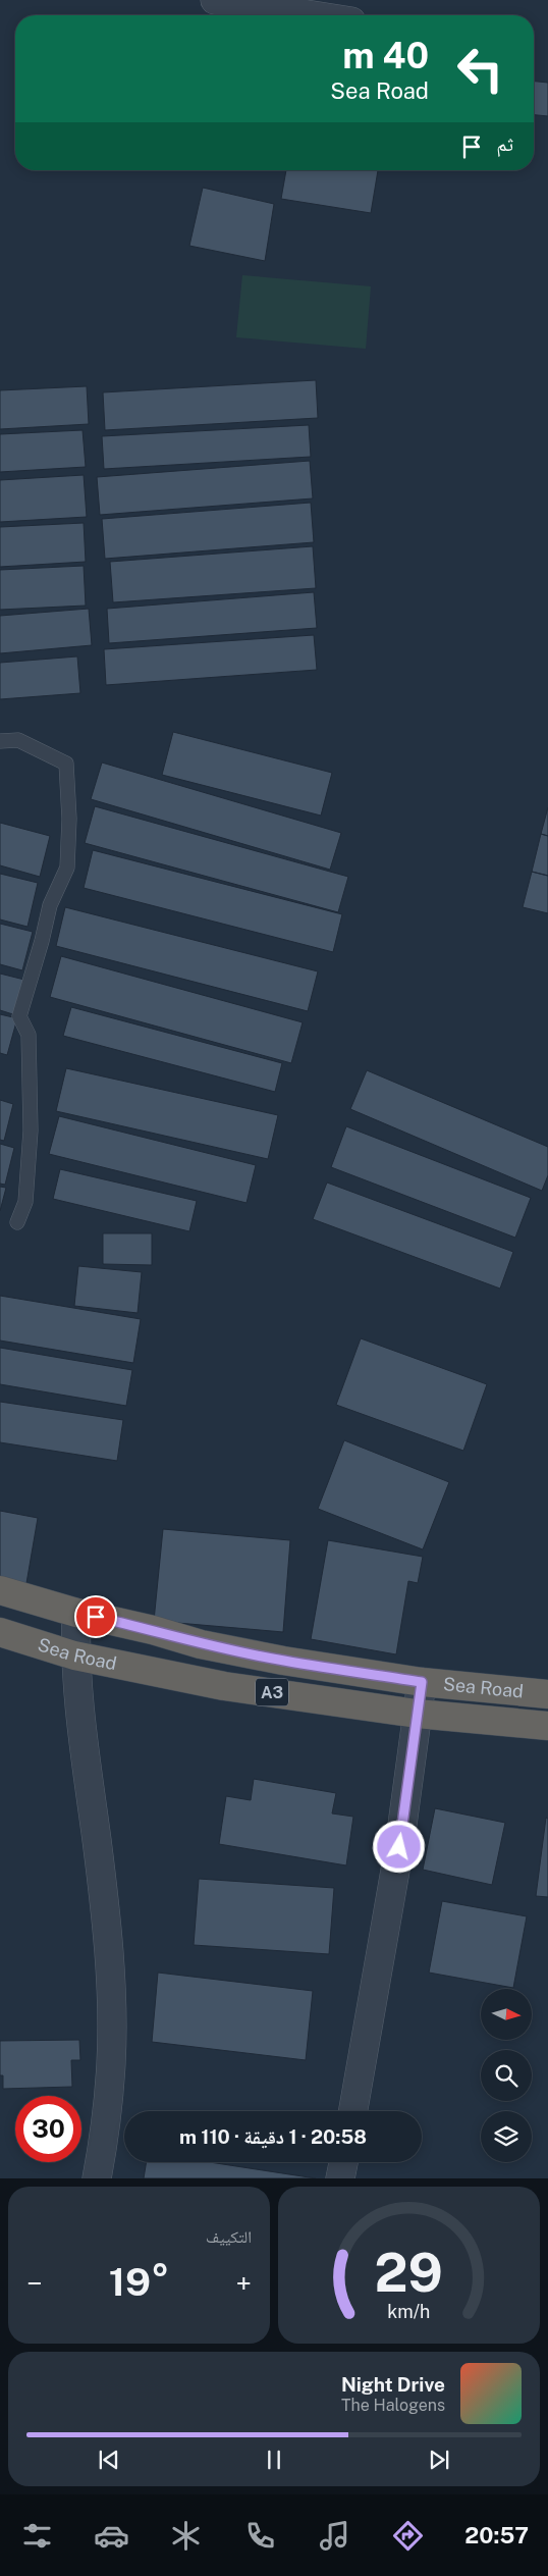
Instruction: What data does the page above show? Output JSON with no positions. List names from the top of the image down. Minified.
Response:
{"streets":{"highway":["Sea Road","A3"]},"north":"right","page":{"turn":["40 m","Sea Road"],"then":"ثم","limit":"30","trip":"20:58 · 1 دقيقة · 110 m","tile":"التكييف","heat":["−","19°","+"],"song":["Night Drive","The Halogens"],"tabs":"20:57","gauge":["29","km/h"]}}
